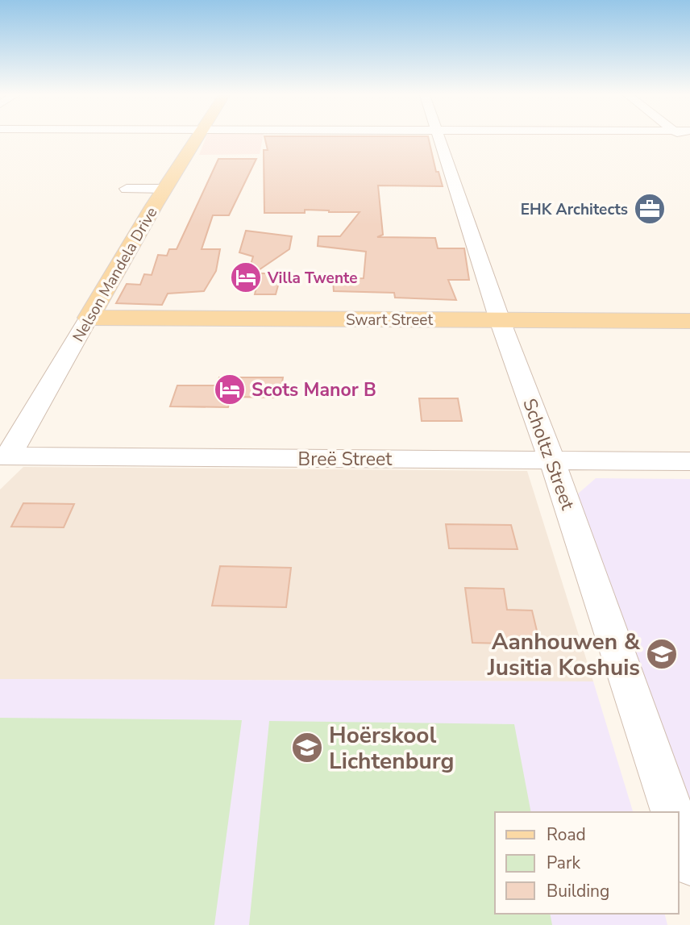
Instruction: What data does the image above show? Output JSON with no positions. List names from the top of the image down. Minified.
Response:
{"streets":{"main road":["Nelson Mandela Drive","Swart Street"],"street":["Scholtz Street","Breë Street"]},"crossings":[["Nelson Mandela Drive","Swart Street"],["Nelson Mandela Drive","Breë Street"],["Swart Street","Scholtz Street"],["Scholtz Street","Breë Street"]],"places":{"office":["EHK Architects"],"hotel":["Villa Twente","Scots Manor B"],"school or university":["Aanhouwen & Jusitia Koshuis","Hoërskool Lichtenburg"]},"legend":["Road","Park","Building"]}
